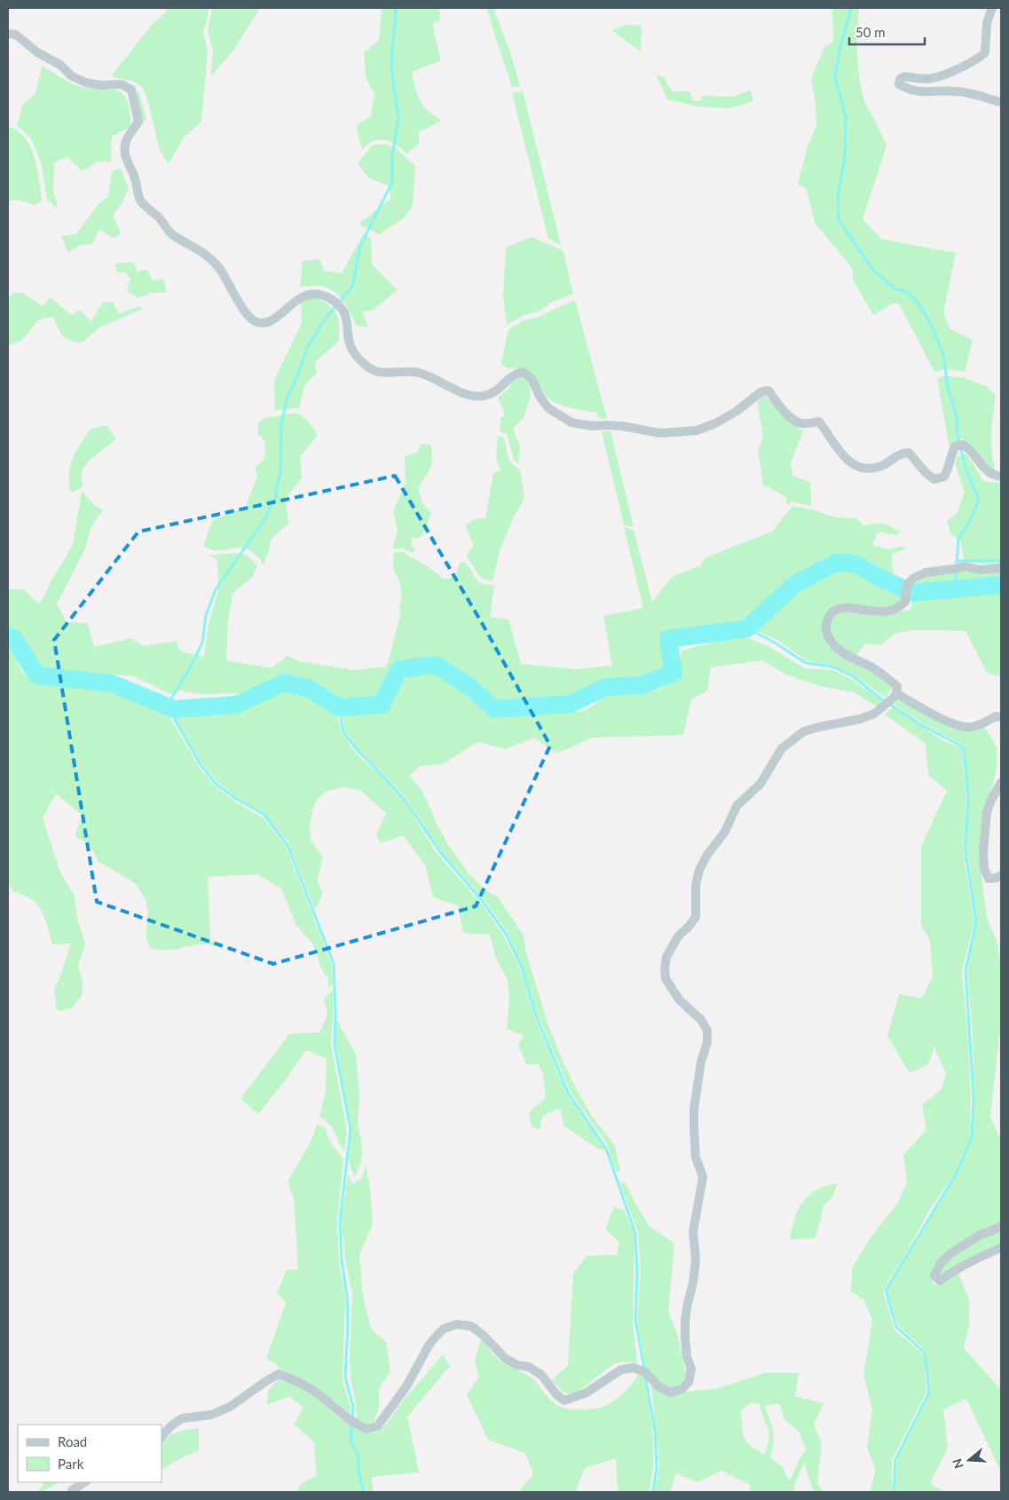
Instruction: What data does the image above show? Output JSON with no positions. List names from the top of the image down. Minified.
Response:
{"legend":["Road","Park"],"scale_bar":"50 m","north":"left"}
